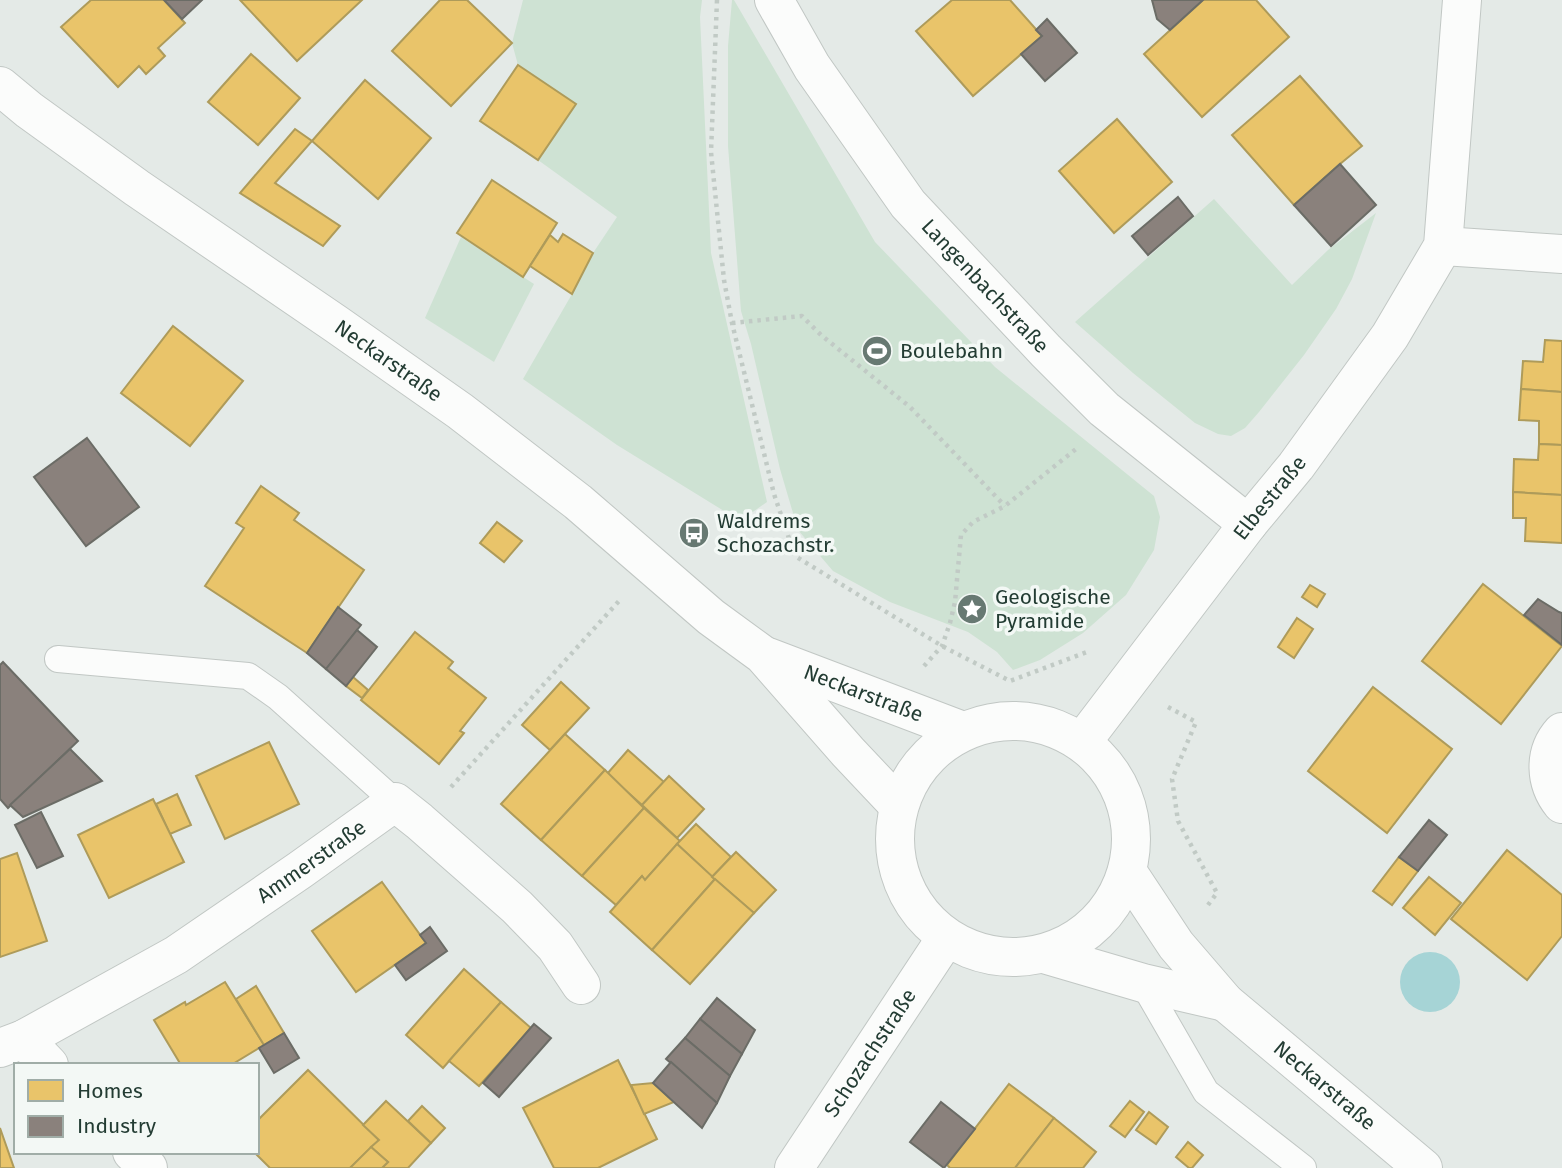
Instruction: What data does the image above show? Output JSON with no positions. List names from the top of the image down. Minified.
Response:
{"streets":{"street":["Langenbachstraße","Neckarstraße","Elbestraße","Ammerstraße","Schozachstraße"]},"crossings":[["Langenbachstraße","Elbestraße"],["Neckarstraße","Elbestraße"],["Neckarstraße","Schozachstraße"],["Elbestraße","Schozachstraße"]],"places":{"sports":["Boulebahn"],"bus stop":["Waldrems Schozachstr."],"place":["Geologische Pyramide"]},"legend":["Homes","Industry"]}
